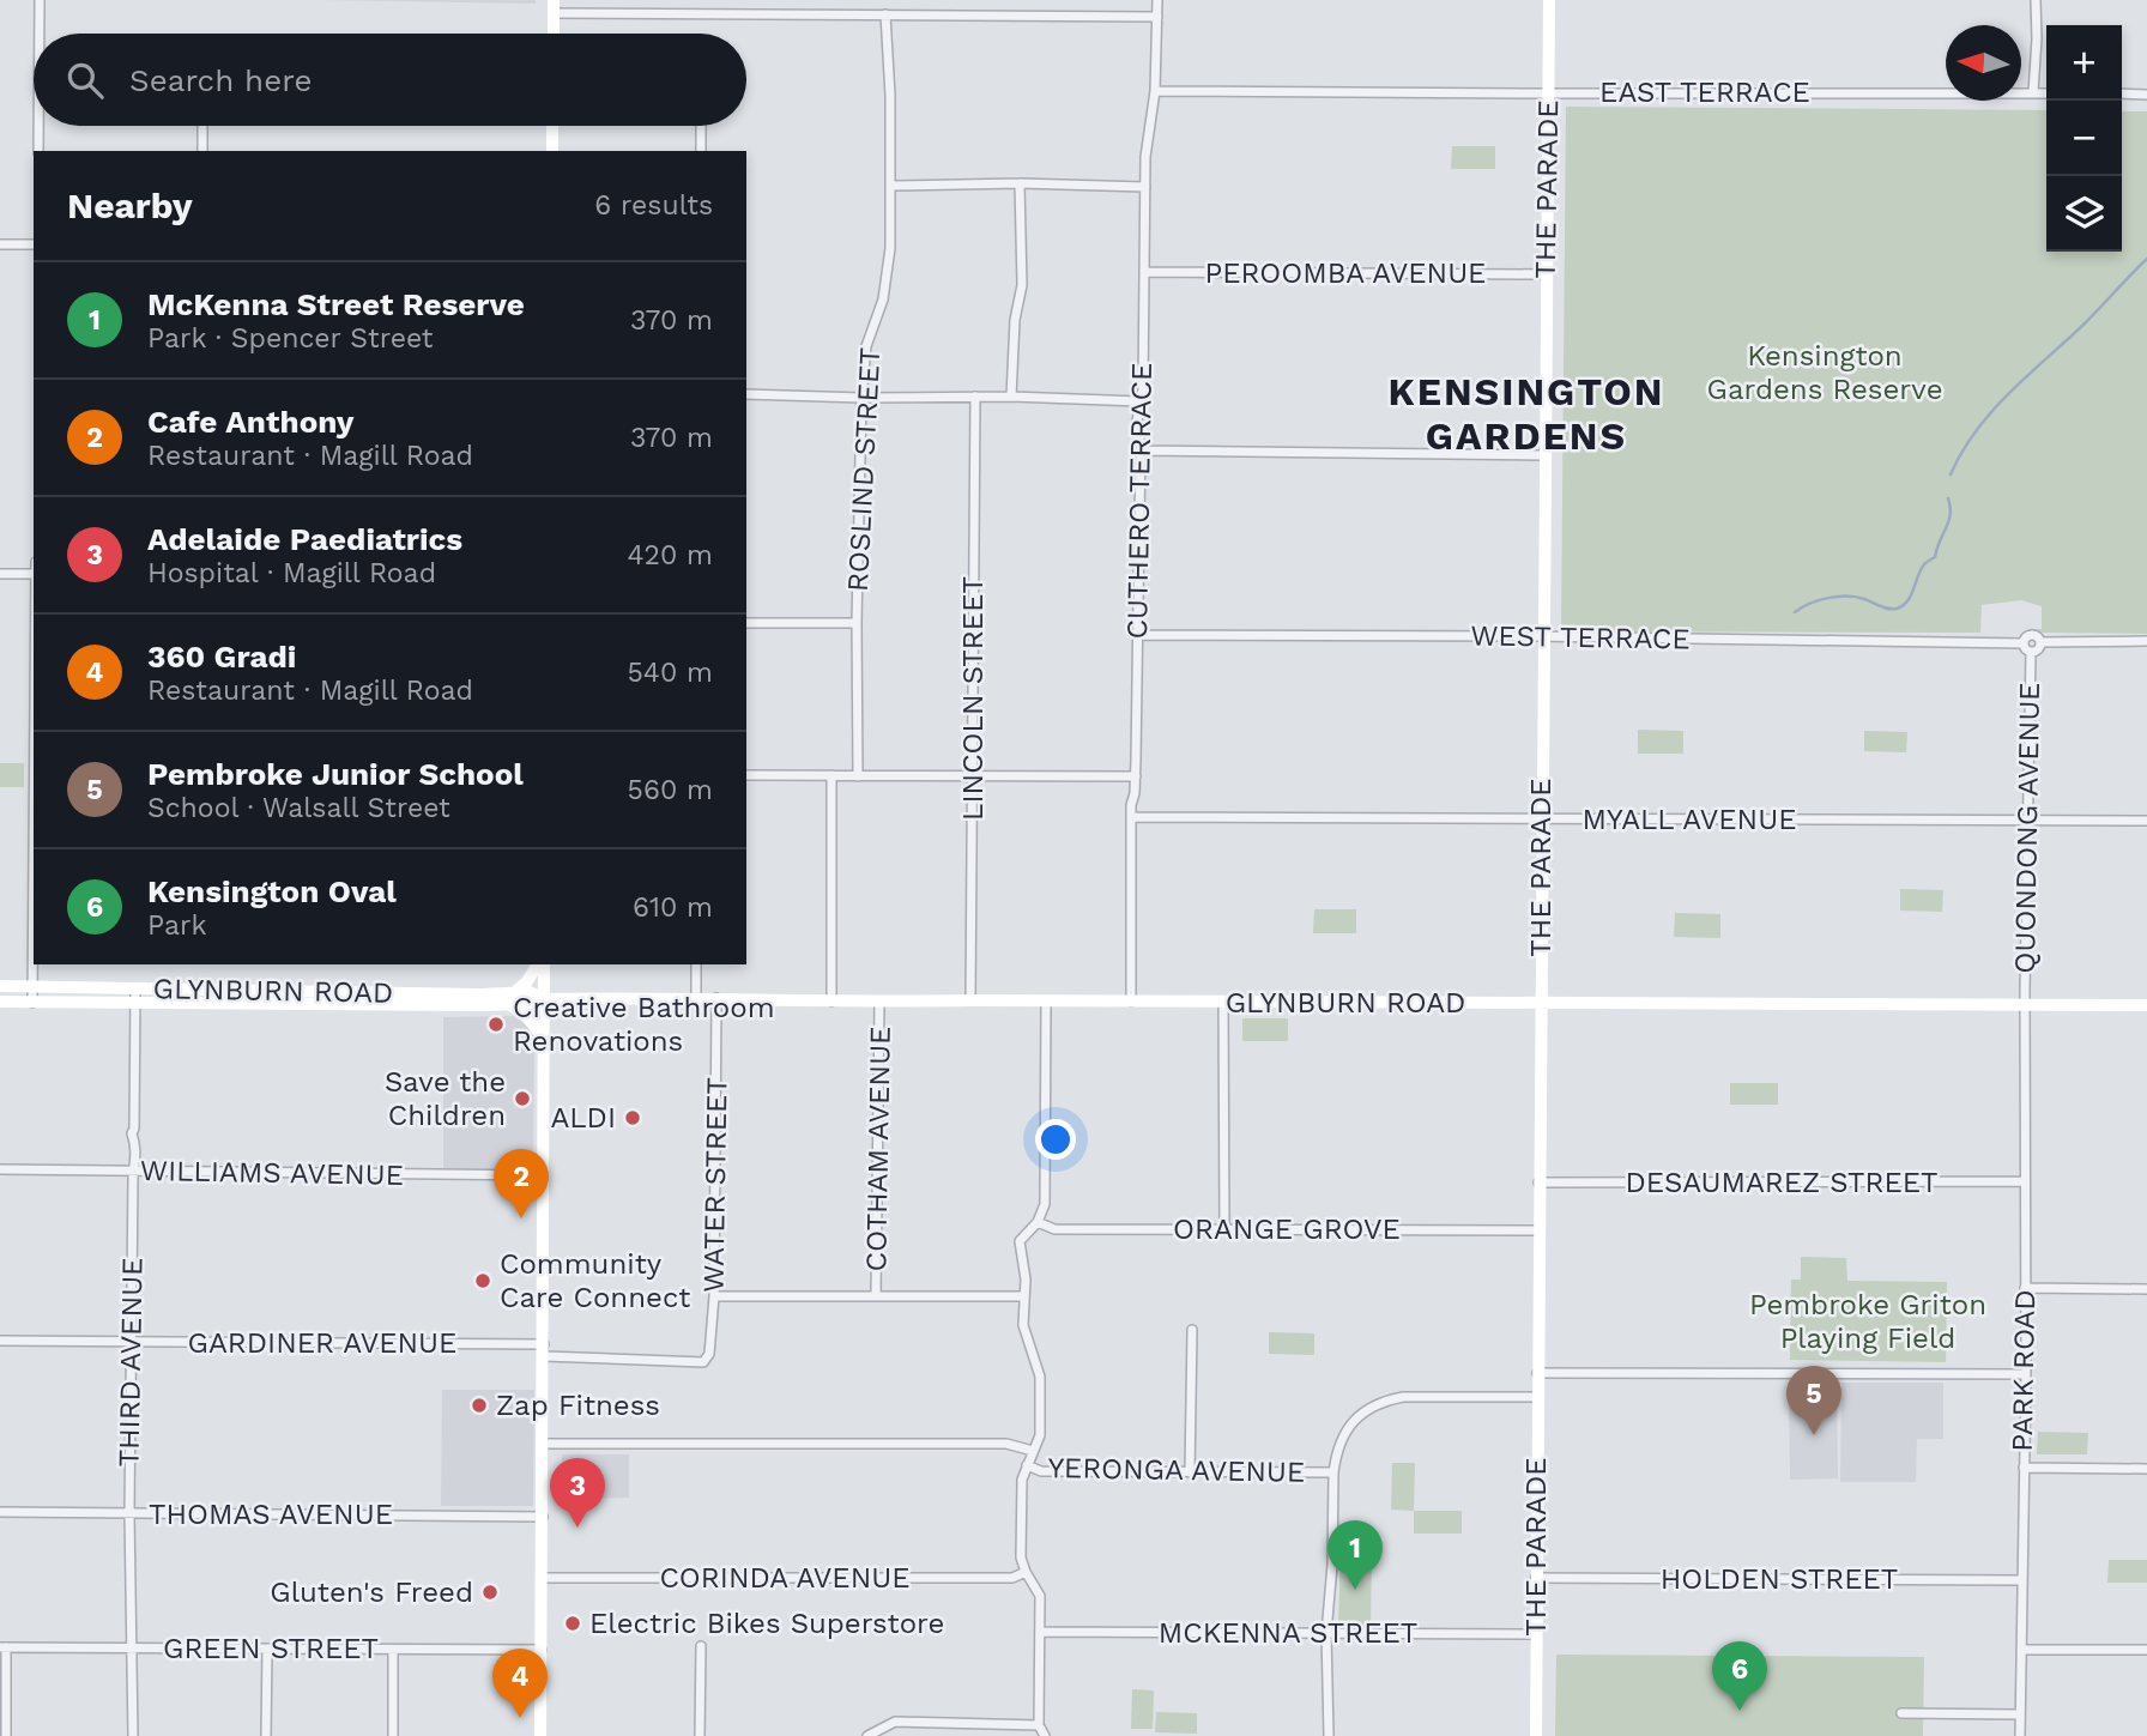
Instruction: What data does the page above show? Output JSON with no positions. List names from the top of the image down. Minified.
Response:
{"streets":{"main road":["THE PARADE","GLYNBURN ROAD"],"street":["EAST TERRACE","PEROOMBA AVENUE","ROSLIND STREET","CUTHERO TERRACE","WEST TERRACE","LINCOLN STREET","MYALL AVENUE","QUONDONG AVENUE","COTHAM AVENUE","WILLIAMS AVENUE","DESAUMAREZ STREET","WATER STREET","ORANGE GROVE","GARDINER AVENUE","THIRD AVENUE","PARK ROAD","YERONGA AVENUE","THOMAS AVENUE","CORINDA AVENUE","HOLDEN STREET","MCKENNA STREET","GREEN STREET"]},"crossings":[["EAST TERRACE","THE PARADE"],["EAST TERRACE","CUTHERO TERRACE"],["THE PARADE","PEROOMBA AVENUE"],["THE PARADE","WEST TERRACE"],["THE PARADE","MYALL AVENUE"],["THE PARADE","GLYNBURN ROAD"],["THE PARADE","DESAUMAREZ STREET"],["THE PARADE","ORANGE GROVE"],["THE PARADE","YERONGA AVENUE"],["THE PARADE","HOLDEN STREET"],["THE PARADE","MCKENNA STREET"],["PEROOMBA AVENUE","CUTHERO TERRACE"],["CUTHERO TERRACE","WEST TERRACE"],["CUTHERO TERRACE","MYALL AVENUE"],["CUTHERO TERRACE","GLYNBURN ROAD"],["WEST TERRACE","QUONDONG AVENUE"],["LINCOLN STREET","GLYNBURN ROAD"],["MYALL AVENUE","QUONDONG AVENUE"],["QUONDONG AVENUE","GLYNBURN ROAD"],["QUONDONG AVENUE","PARK ROAD"],["GLYNBURN ROAD","COTHAM AVENUE"],["GLYNBURN ROAD","WATER STREET"],["GLYNBURN ROAD","THIRD AVENUE"],["GLYNBURN ROAD","PARK ROAD"],["WILLIAMS AVENUE","THIRD AVENUE"],["DESAUMAREZ STREET","PARK ROAD"],["WATER STREET","GARDINER AVENUE"],["GARDINER AVENUE","THIRD AVENUE"],["THIRD AVENUE","THOMAS AVENUE"],["THIRD AVENUE","GREEN STREET"],["PARK ROAD","HOLDEN STREET"]],"districts":["KENSINGTON GARDENS"],"parks":["Kensington Gardens Reserve","Pembroke Griton Playing Field"],"places":["Creative Bathroom Renovations","Save the Children","ALDI","Community Care Connect","Zap Fitness","Gluten's Freed","Electric Bikes Superstore"],"north":"left","page":{"map_buttons":["+","−"],"search":"Search here","heading":["Nearby","6 results"],"list":[{"mark":"1","name":"McKenna Street Reserve","note":"Park · Spencer Street","value":"370 m"},{"mark":"2","name":"Cafe Anthony","note":"Restaurant · Magill Road","value":"370 m"},{"mark":"3","name":"Adelaide Paediatrics","note":"Hospital · Magill Road","value":"420 m"},{"mark":"4","name":"360 Gradi","note":"Restaurant · Magill Road","value":"540 m"},{"mark":"5","name":"Pembroke Junior School","note":"School · Walsall Street","value":"560 m"},{"mark":"6","name":"Kensington Oval","note":"Park","value":"610 m"}],"pins":["2","5","3","1","6","4"]}}
